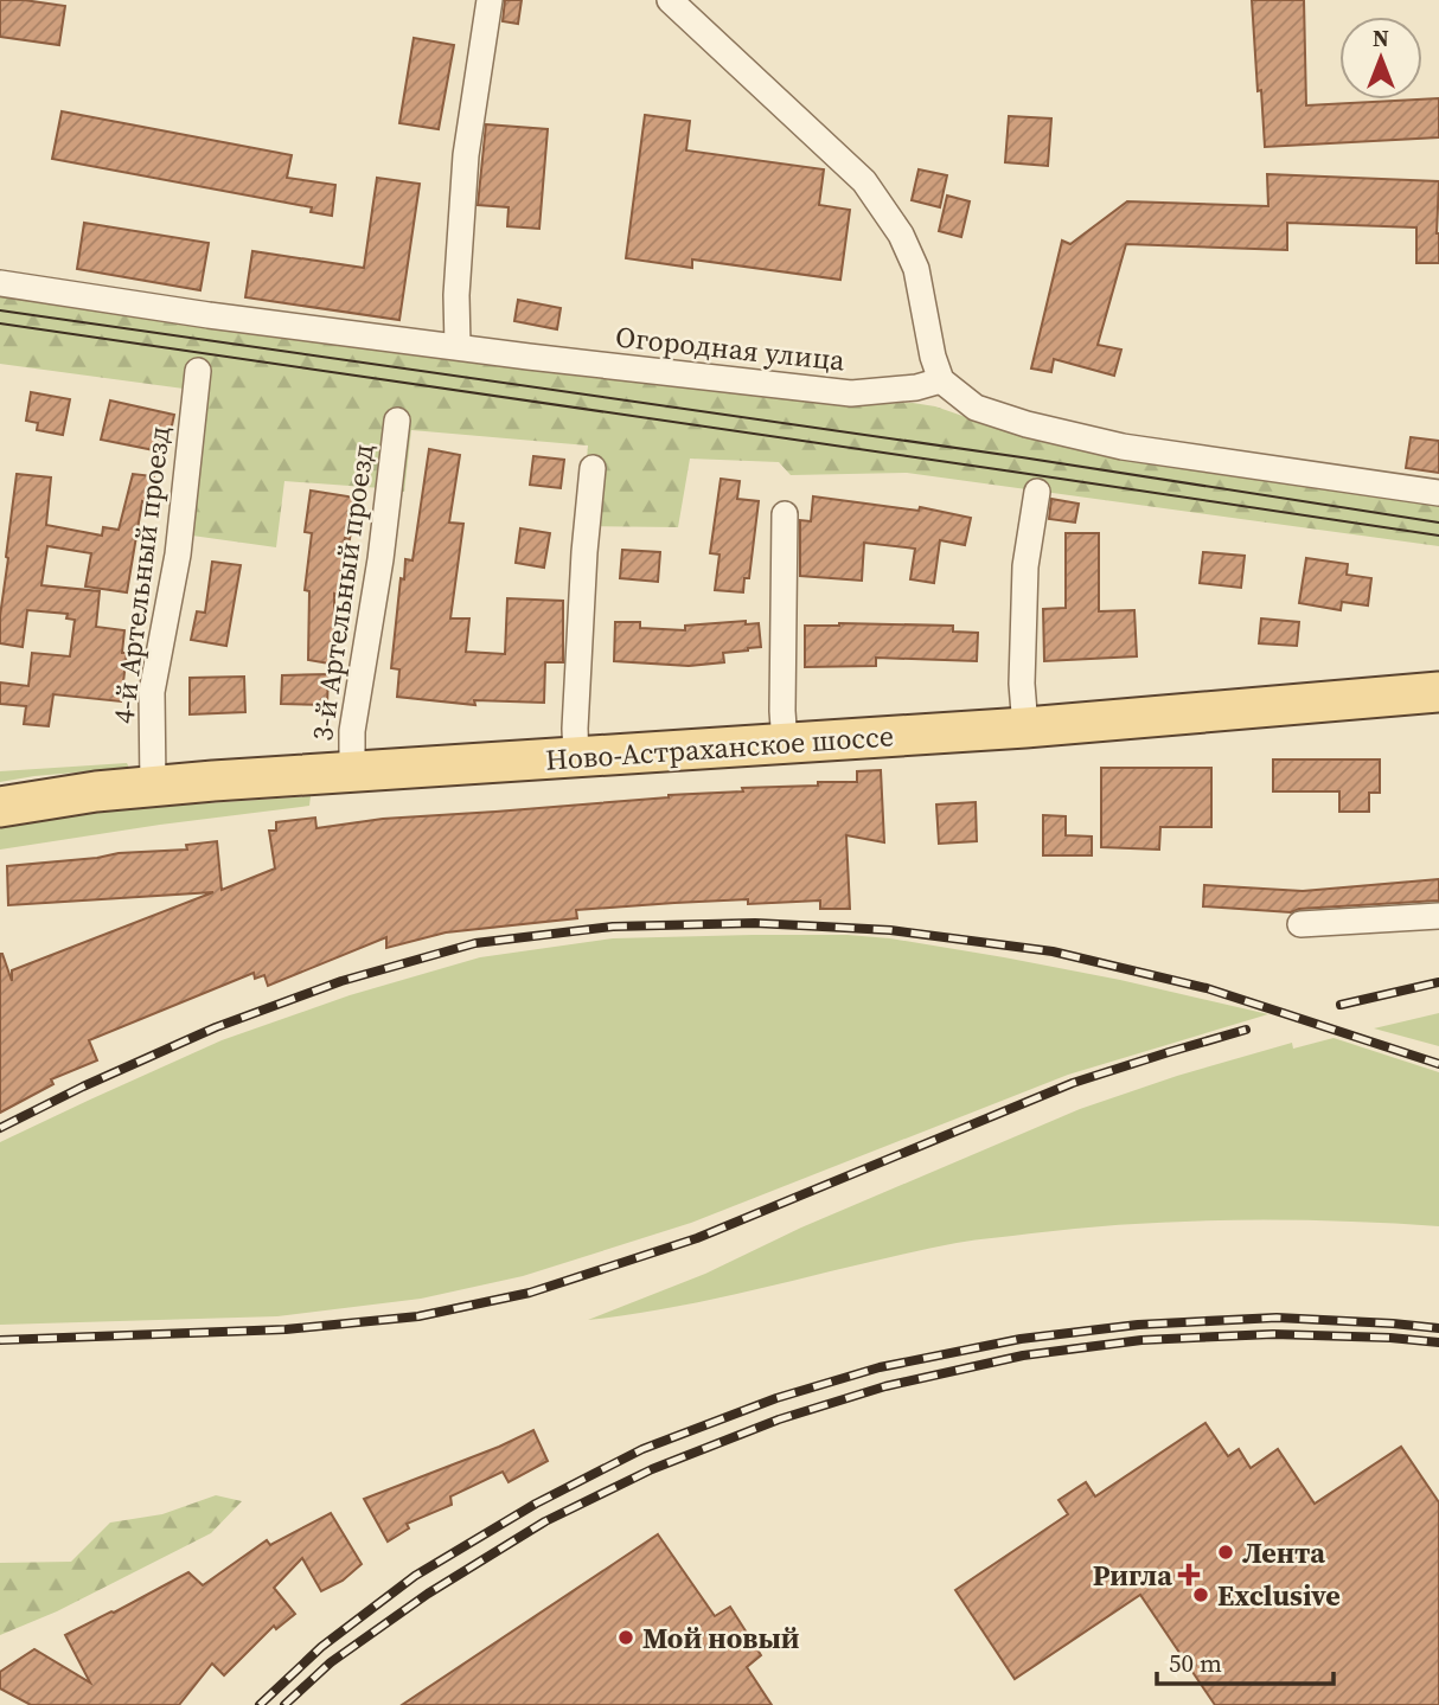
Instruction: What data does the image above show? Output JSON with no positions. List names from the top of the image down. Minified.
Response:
{"streets":{"main road":["Ново-Астраханское шоссе"],"street":["Огородная улица","4-й Артельный проезд","3-й Артельный проезд"]},"crossings":[["4-й Артельный проезд","Ново-Астраханское шоссе"],["3-й Артельный проезд","Ново-Астраханское шоссе"]],"places":{"other":["Лента","Exclusive","Мой новый"],"health":["Ригла"]},"scale_bar":"50 m","north":"top"}
